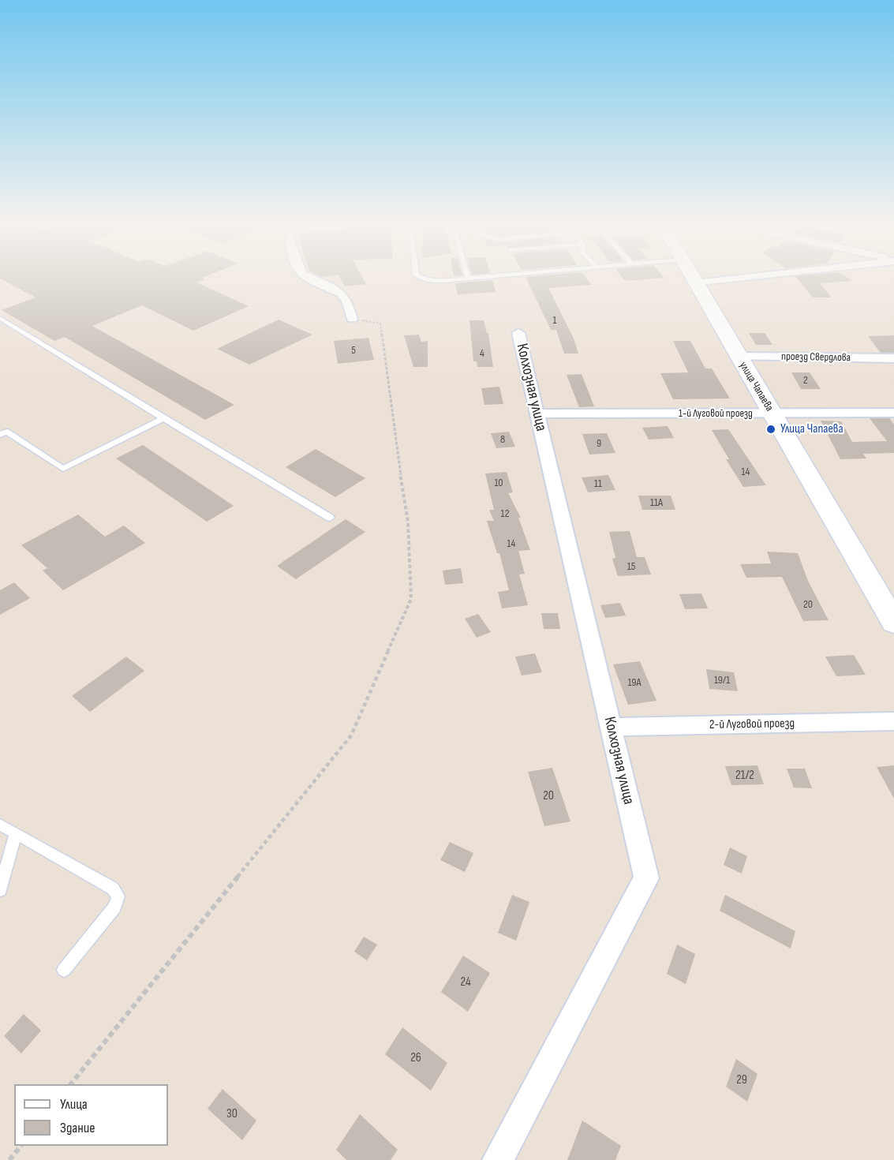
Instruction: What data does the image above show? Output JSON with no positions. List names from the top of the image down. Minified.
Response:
{"streets":{"street":["проезд Свердлова","улица Чапаева","Колхозная улица","1-й Луговой проезд","2-й Луговой проезд"]},"crossings":[["проезд Свердлова","улица Чапаева"],["улица Чапаева","1-й Луговой проезд"],["Колхозная улица","1-й Луговой проезд"],["Колхозная улица","2-й Луговой проезд"]],"places":["Улица Чапаева"],"house_numbers":["1","5","4","2","8","9","14","10","11","11А","12","14","15","20","19/1","19А","21/2","20","24","26","29","30"],"legend":["Улица","Здание"]}
